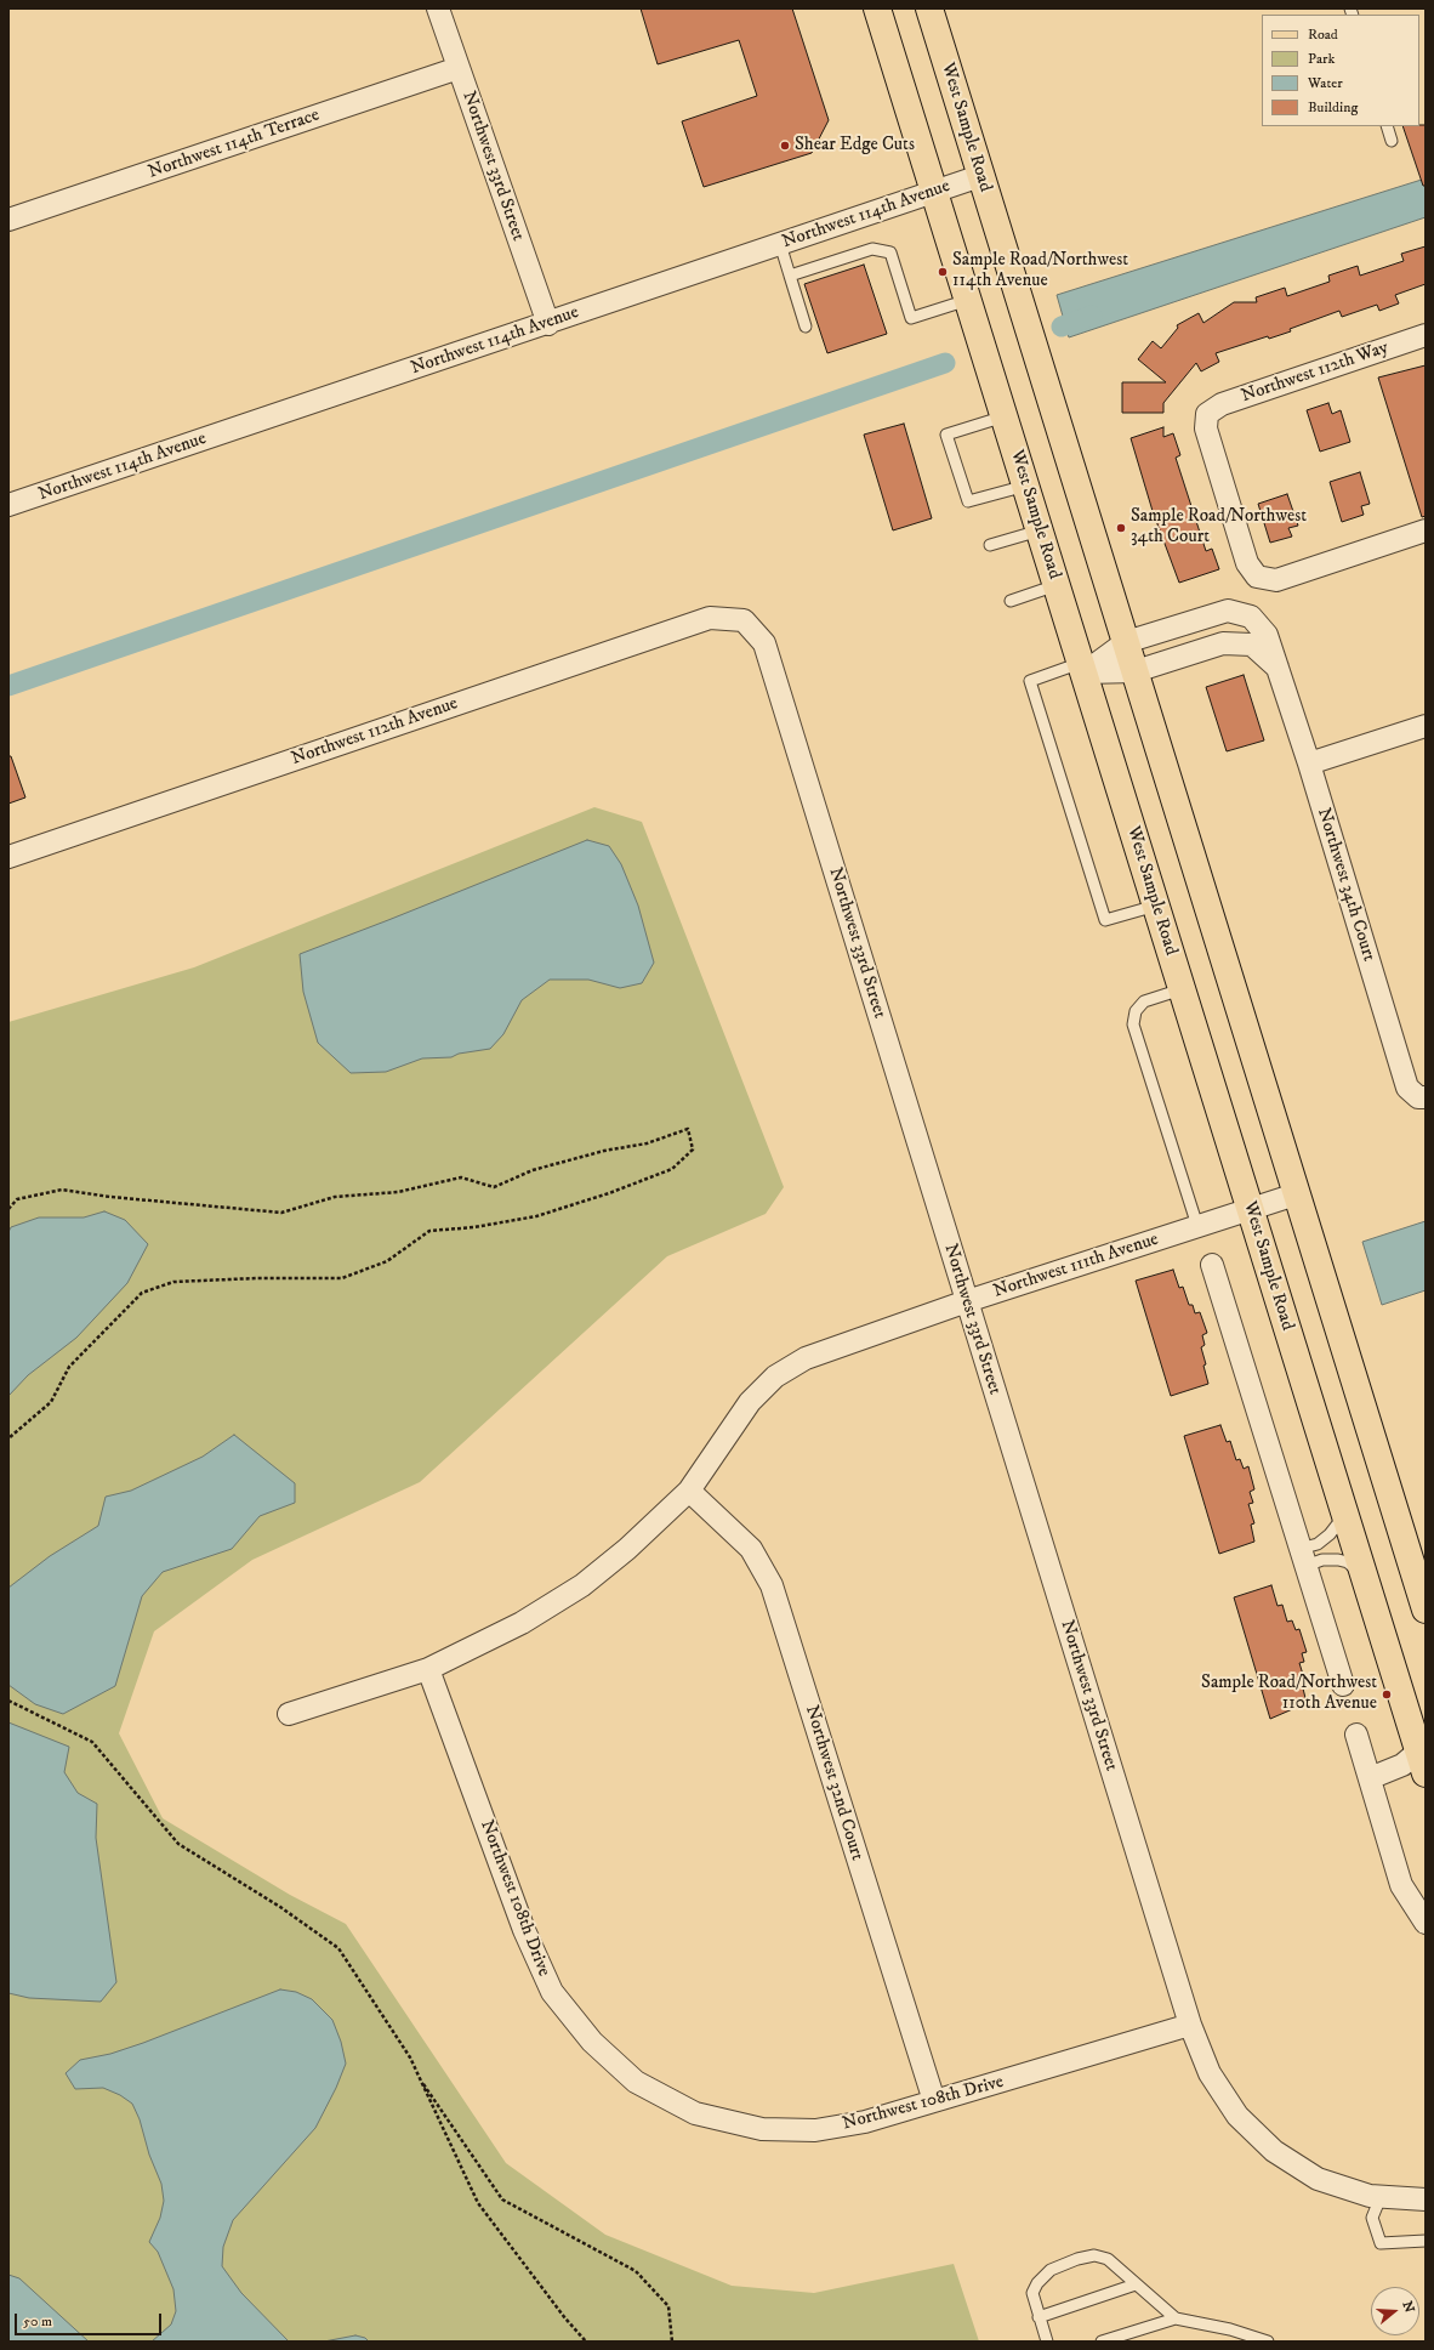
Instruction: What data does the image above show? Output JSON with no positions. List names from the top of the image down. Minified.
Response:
{"streets":{"main road":["West Sample Road"],"street":["Northwest 114th Terrace","Northwest 33rd Street","Northwest 114th Avenue","Northwest 112th Way","Northwest 112th Avenue","Northwest 34th Court","Northwest 111th Avenue","Northwest 32nd Court","Northwest 108th Drive"]},"crossings":[["West Sample Road","Northwest 114th Avenue"],["West Sample Road","Northwest 34th Court"],["West Sample Road","Northwest 111th Avenue"],["Northwest 114th Terrace","Northwest 33rd Street"],["Northwest 33rd Street","Northwest 114th Avenue"],["Northwest 33rd Street","Northwest 112th Avenue"],["Northwest 33rd Street","Northwest 111th Avenue"],["Northwest 33rd Street","Northwest 108th Drive"],["Northwest 111th Avenue","Northwest 32nd Court"],["Northwest 111th Avenue","Northwest 108th Drive"],["Northwest 32nd Court","Northwest 108th Drive"]],"places":["Shear Edge Cuts","Sample Road/Northwest 114th Avenue","Sample Road/Northwest 34th Court","Sample Road/Northwest 110th Avenue"],"legend":["Road","Park","Water","Building"],"scale_bar":"50 m","north":"right"}
